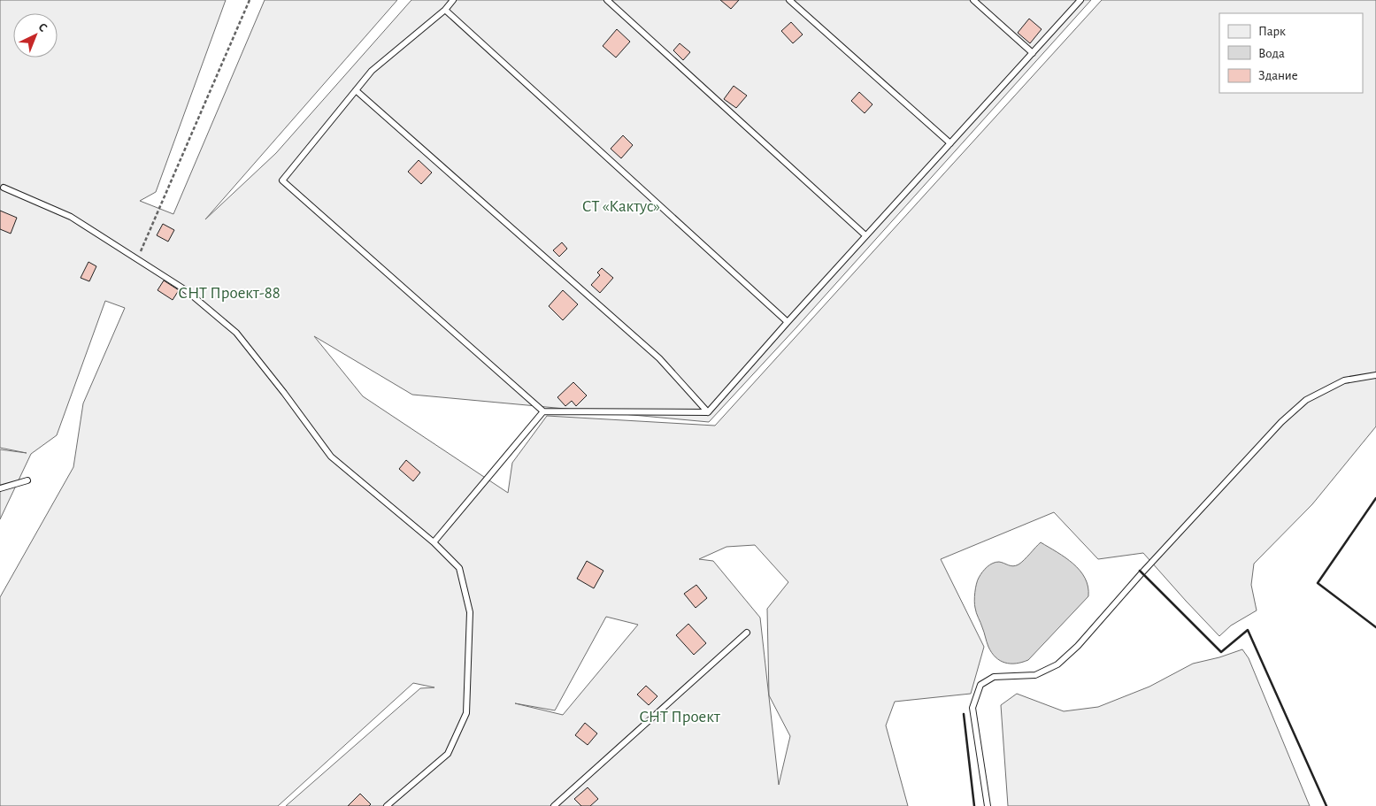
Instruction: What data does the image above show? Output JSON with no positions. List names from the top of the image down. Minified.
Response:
{"parks":["СТ «Кактус»","СНТ Проект-88","СНТ Проект"],"legend":["Парк","Вода","Здание"],"north":"top right"}
